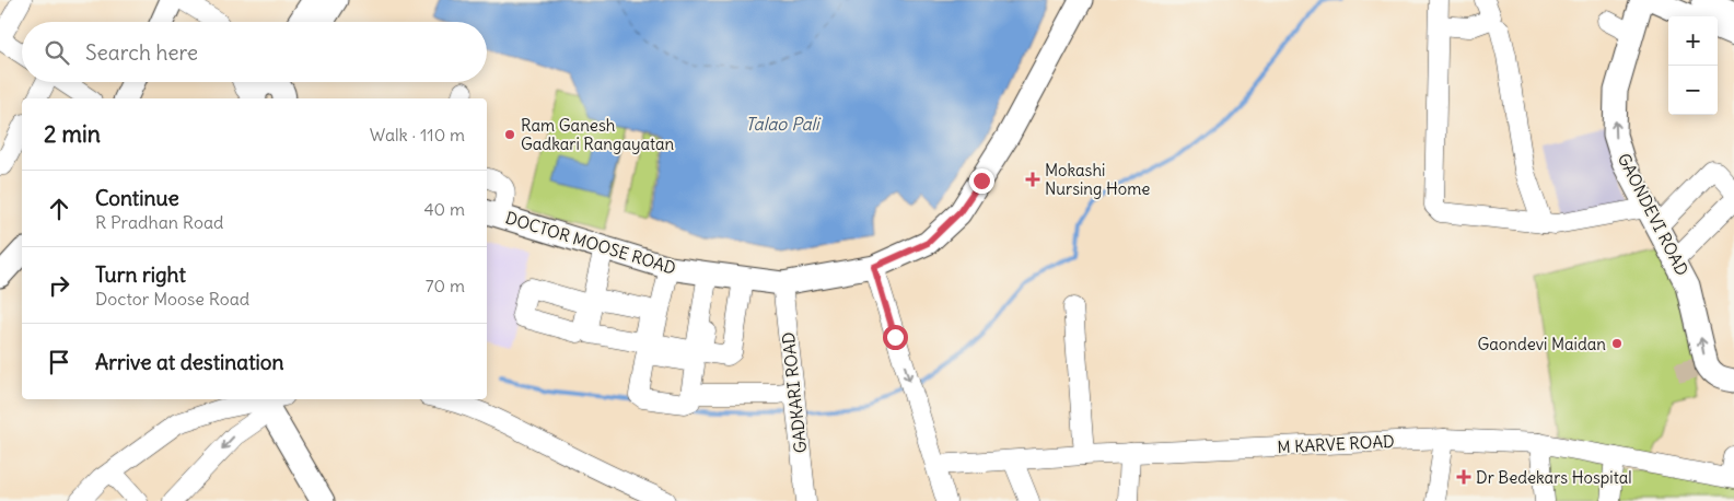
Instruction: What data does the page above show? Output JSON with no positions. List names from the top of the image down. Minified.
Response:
{"streets":{"main road":["GAONDEVI ROAD","DOCTOR MOOSE ROAD"],"street":["GADKARI ROAD","M KARVE ROAD"]},"crossings":[["DOCTOR MOOSE ROAD","GADKARI ROAD"]],"one_way":["GAONDEVI ROAD"],"water":["Talao Pali"],"places":{"other":["Ram Ganesh Gadkari Rangayatan","Gaondevi Maidan"],"health":["Mokashi Nursing Home","Dr Bedekars Hospital"]},"page":{"map_buttons":["+","−"],"search":"Search here","heading":["2 min","Walk · 110 m"],"list":[["Continue","R Pradhan Road","40 m"],["Turn right","Doctor Moose Road","70 m"],"Arrive at destination"]}}
